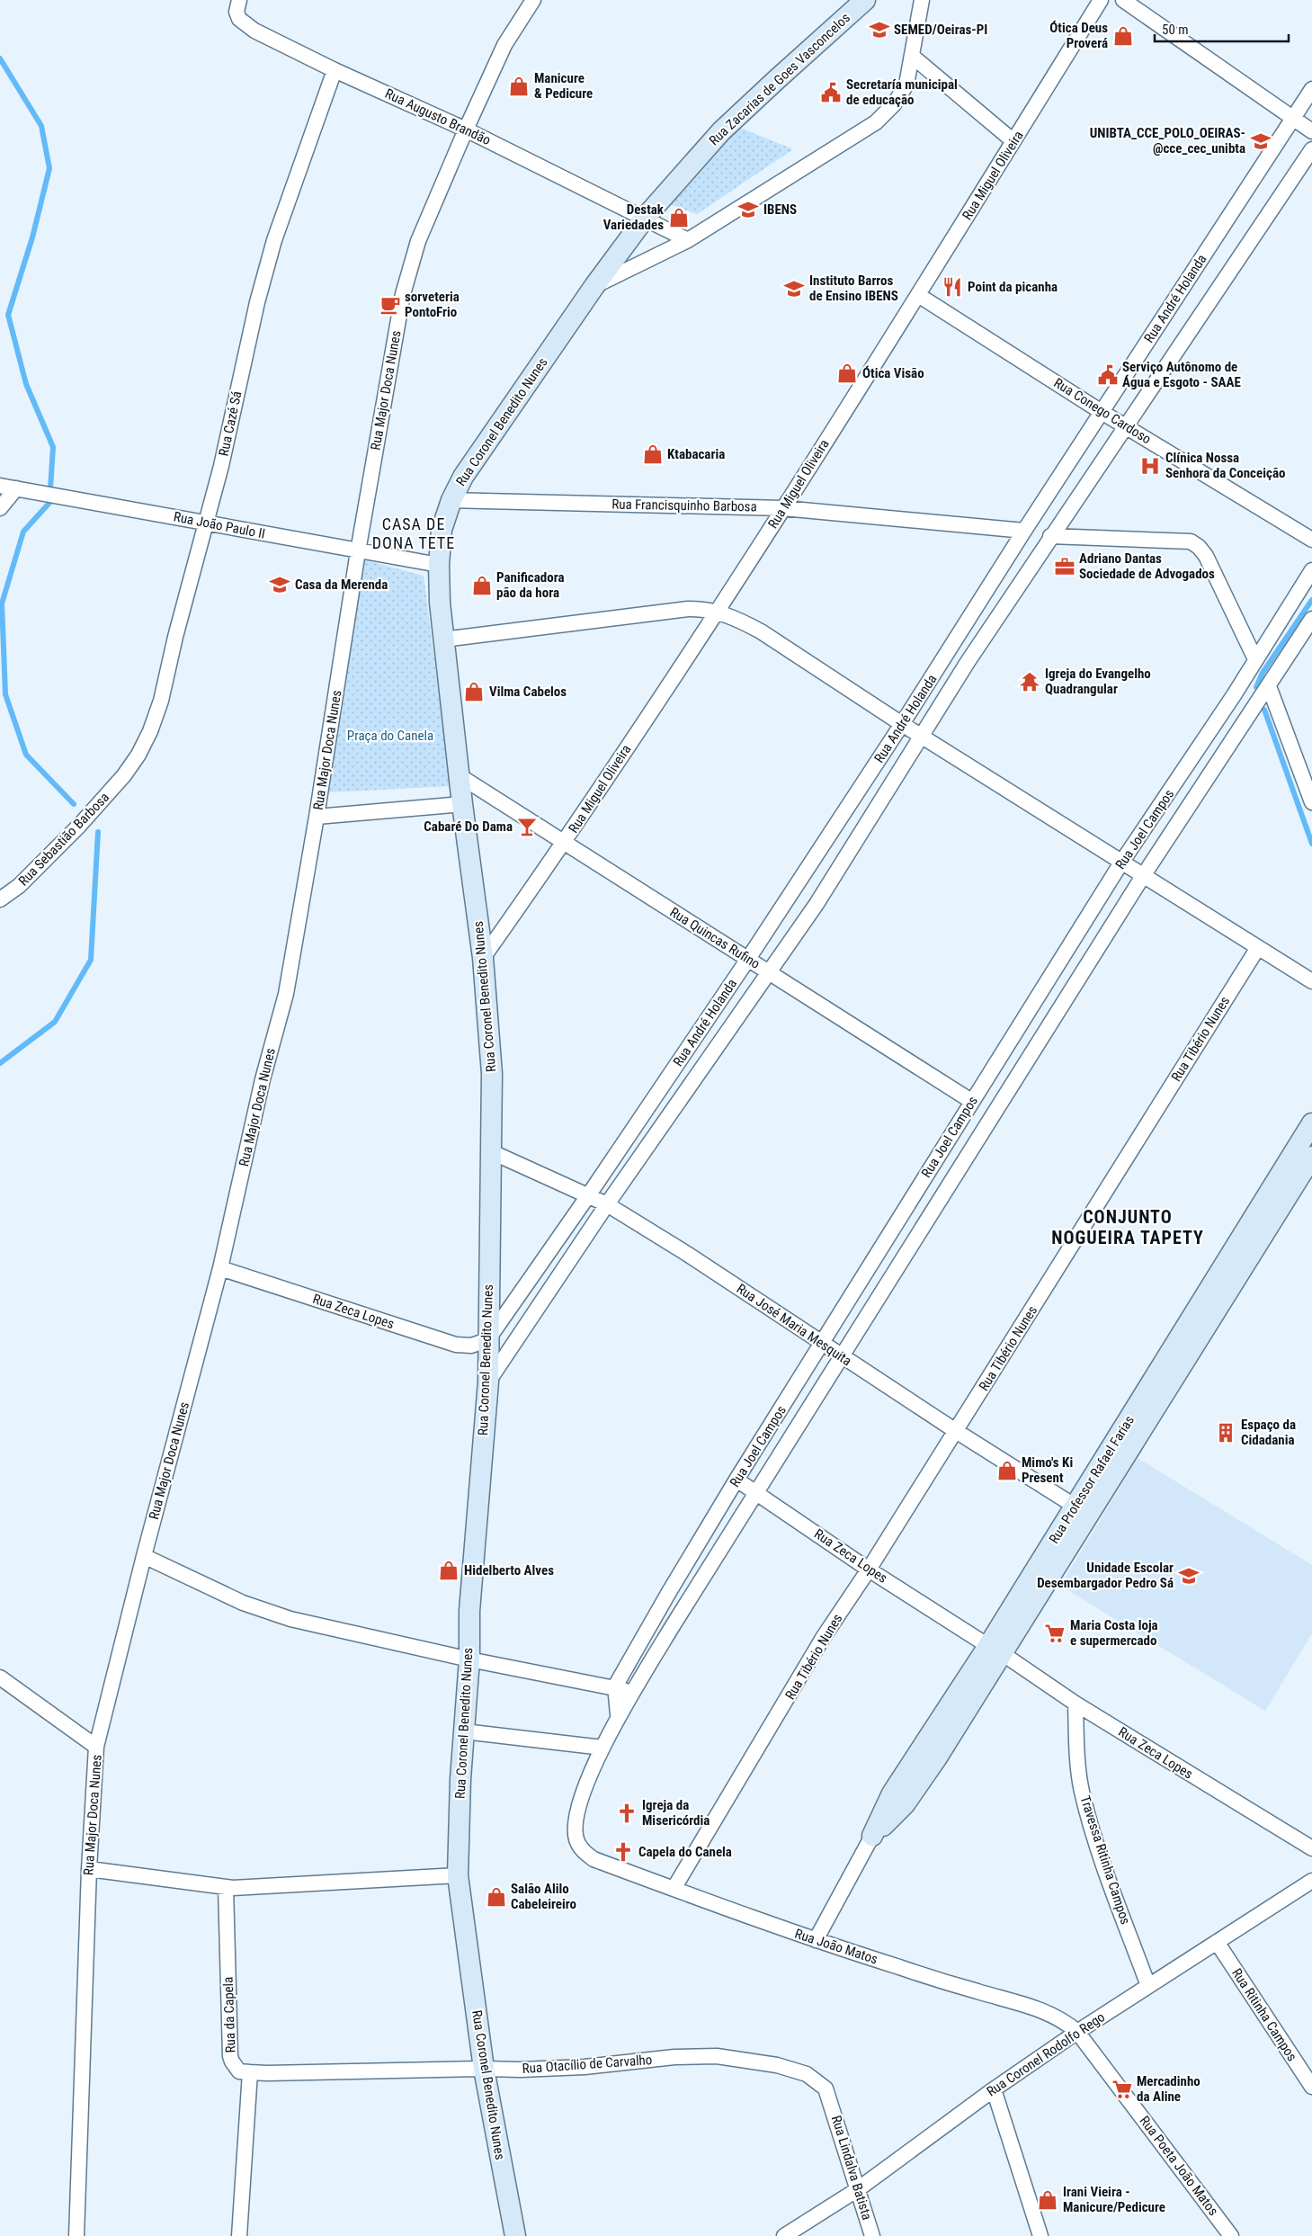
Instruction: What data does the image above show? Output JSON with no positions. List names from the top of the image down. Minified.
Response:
{"streets":{"street":["Rua Zacarias de Goes Vasconcelos","Rua Augusto Brandão","Rua Miguel Oliveira","Rua André Holanda","Rua Major Doca Nunes","Rua Conego Cardoso","Rua Coronel Benedito Nunes","Rua Cazé Sá","Rua Francisquinho Barbosa","Rua João Paulo II","Rua Joel Campos","Rua Sebastião Barbosa","Rua Quincas Rufino","Rua Tibério Nunes","Rua Zeca Lopes","Rua José Maria Mesquita","Rua Professor Rafael Farias","Travessa Ritinha Campos","Rua João Matos","Rua da Capela","Rua Ritinha Campos","Rua Coronel Rodolfo Rego","Rua Otacílio de Carvalho","Rua Poeta João Matos","Rua Lindalva Batista"]},"crossings":[["Rua Zacarias de Goes Vasconcelos","Rua Augusto Brandão"],["Rua Zacarias de Goes Vasconcelos","Rua Coronel Benedito Nunes"],["Rua Augusto Brandão","Rua Major Doca Nunes"],["Rua Augusto Brandão","Rua Coronel Benedito Nunes"],["Rua Augusto Brandão","Rua Cazé Sá"],["Rua Miguel Oliveira","Rua Conego Cardoso"],["Rua Miguel Oliveira","Rua Coronel Benedito Nunes"],["Rua Miguel Oliveira","Rua Francisquinho Barbosa"],["Rua Miguel Oliveira","Rua Quincas Rufino"],["Rua André Holanda","Rua Conego Cardoso"],["Rua André Holanda","Rua Coronel Benedito Nunes"],["Rua André Holanda","Rua Francisquinho Barbosa"],["Rua André Holanda","Rua Quincas Rufino"],["Rua André Holanda","Rua Zeca Lopes"],["Rua André Holanda","Rua José Maria Mesquita"],["Rua Major Doca Nunes","Rua João Paulo II"],["Rua Major Doca Nunes","Rua Zeca Lopes"],["Rua Coronel Benedito Nunes","Rua Francisquinho Barbosa"],["Rua Coronel Benedito Nunes","Rua João Paulo II"],["Rua Coronel Benedito Nunes","Rua Quincas Rufino"],["Rua Coronel Benedito Nunes","Rua Zeca Lopes"],["Rua Coronel Benedito Nunes","Rua José Maria Mesquita"],["Rua Coronel Benedito Nunes","Rua Otacílio de Carvalho"],["Rua Cazé Sá","Rua João Paulo II"],["Rua Cazé Sá","Rua Sebastião Barbosa"],["Rua Joel Campos","Rua Quincas Rufino"],["Rua Joel Campos","Rua Zeca Lopes"],["Rua Joel Campos","Rua José Maria Mesquita"],["Rua Joel Campos","Rua João Matos"],["Rua Tibério Nunes","Rua Zeca Lopes"],["Rua Tibério Nunes","Rua José Maria Mesquita"],["Rua Tibério Nunes","Rua João Matos"],["Rua Zeca Lopes","Rua Professor Rafael Farias"],["Rua Zeca Lopes","Travessa Ritinha Campos"],["Rua José Maria Mesquita","Rua Professor Rafael Farias"],["Rua Professor Rafael Farias","Rua João Matos"],["Travessa Ritinha Campos","Rua Coronel Rodolfo Rego"],["Rua João Matos","Rua Coronel Rodolfo Rego"],["Rua João Matos","Rua Poeta João Matos"],["Rua da Capela","Rua Otacílio de Carvalho"],["Rua Ritinha Campos","Rua Coronel Rodolfo Rego"],["Rua Coronel Rodolfo Rego","Rua Poeta João Matos"],["Rua Coronel Rodolfo Rego","Rua Lindalva Batista"],["Rua Otacílio de Carvalho","Rua Lindalva Batista"]],"districts":["CASA DE DONA TETE","CONJUNTO NOGUEIRA TAPETY"],"parks":["Praça do Canela"],"places":{"school or university":["SEMED/Oeiras-PI","UNIBTA_CCE_POLO_OEIRAS- @cce_cec_unibta","IBENS","Instituto Barros de Ensino IBENS","Casa da Merenda","Unidade Escolar Desembargador Pedro Sá"],"shop":["Ótica Deus Proverá","Manicure & Pedicure","Destak Variedades","Ótica Visão","Ktabacaria","Panificadora pão da hora","Vilma Cabelos","Mimo's Ki Present","Hidelberto Alves","Salão Alilo Cabeleireiro","Irani Vieira - Manicure/Pedicure"],"public building":["Secretaría municipal de educação","Serviço Autônomo de Água e Esgoto - SAAE"],"restaurant":["Point da picanha"],"cafe":["sorveteria PontoFrio"],"hospital":["Clínica Nossa Senhora da Conceição"],"office":["Adriano Dantas Sociedade de Advogados"],"temple":["Igreja do Evangelho Quadrangular"],"bar":["Cabaré Do Dama"],"building":["Espaço da Cidadania"],"supermarket":["Maria Costa loja e supermercado","Mercadinho da Aline"],"church":["Igreja da Misericórdia","Capela do Canela"]},"scale_bar":"50 m"}
